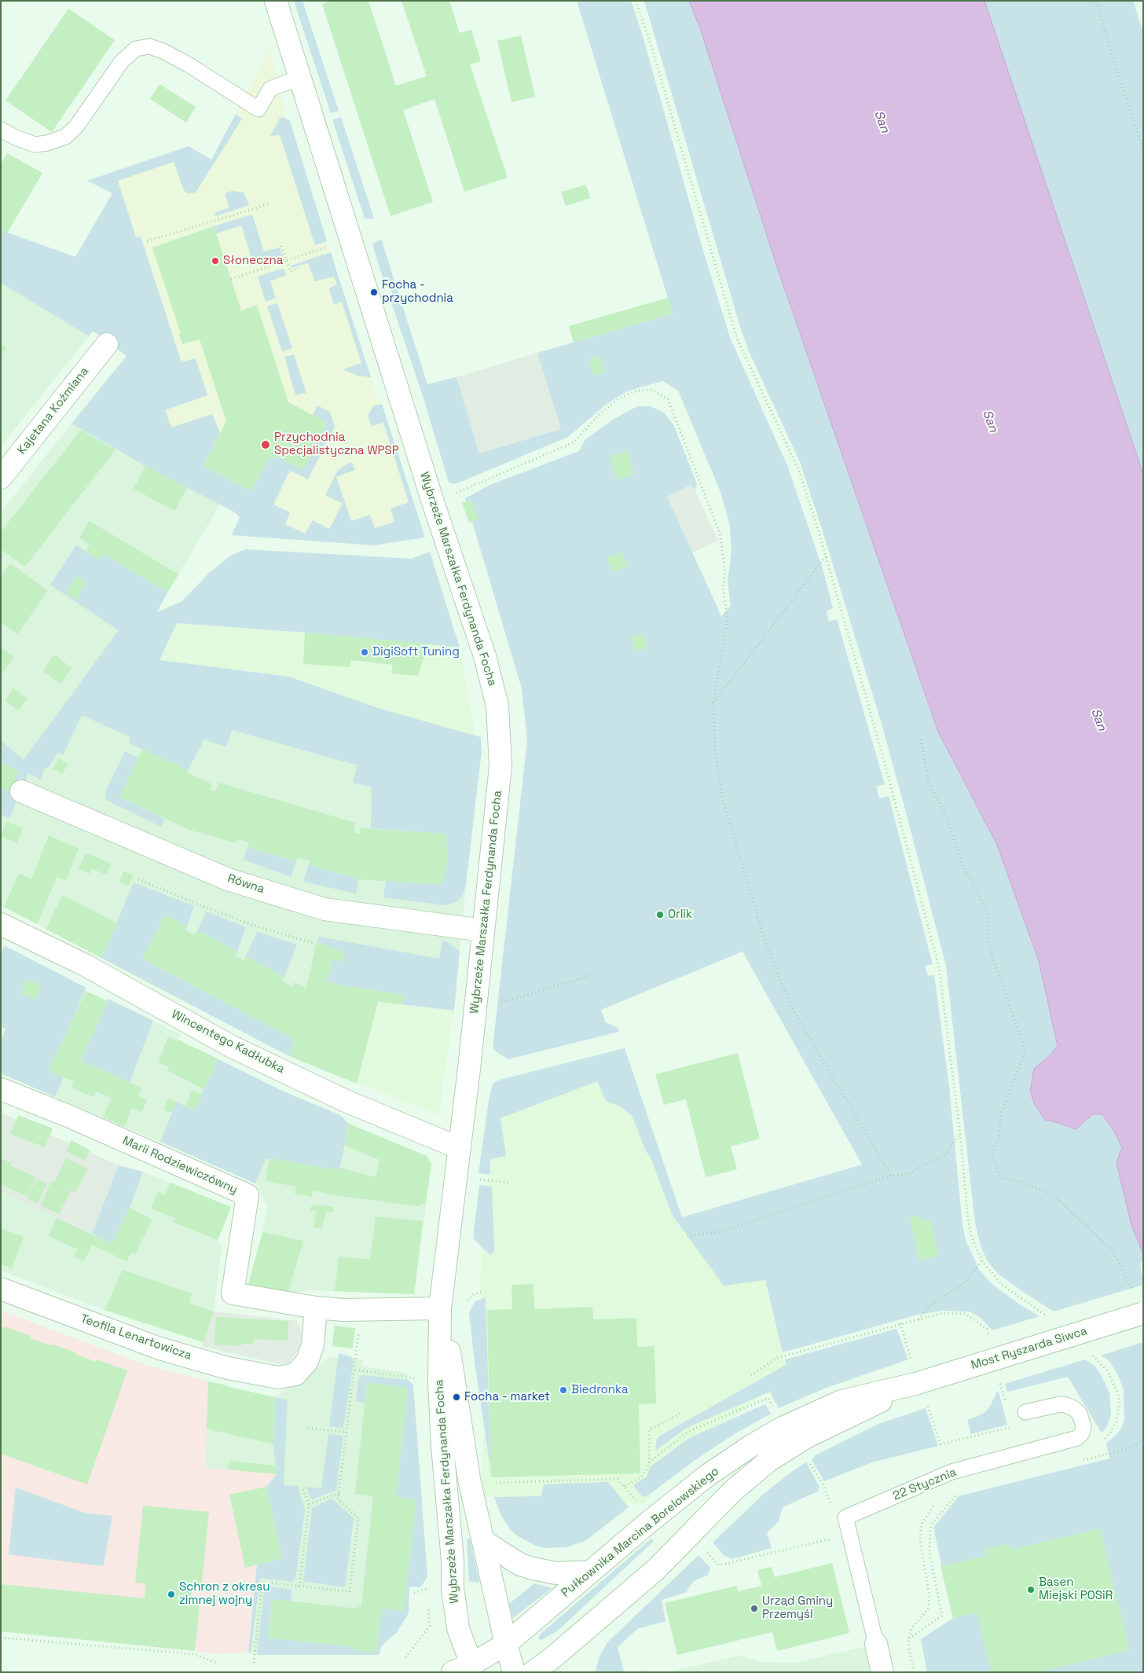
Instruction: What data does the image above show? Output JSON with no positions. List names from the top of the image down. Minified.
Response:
{"streets":{"street":["Kajetana Koźmiana","Wybrzeże Marszałka Ferdynanda Focha","Równa","Wincentego Kadłubka","Marii Rodziewiczówny","Teofila Lenartowicza","Most Ryszarda Siwca","22 Stycznia","Pułkownika Marcina Borelowskiego"]},"crossings":[["Wybrzeże Marszałka Ferdynanda Focha","Równa"],["Wybrzeże Marszałka Ferdynanda Focha","Wincentego Kadłubka"],["Wybrzeże Marszałka Ferdynanda Focha","Marii Rodziewiczówny"],["Wybrzeże Marszałka Ferdynanda Focha","Pułkownika Marcina Borelowskiego"],["Marii Rodziewiczówny","Teofila Lenartowicza"],["Most Ryszarda Siwca","Pułkownika Marcina Borelowskiego"]],"water":["San"],"places":["Słoneczna","Focha - przychodnia","Przychodnia Specjalistyczna WPSP","DigiSoft Tuning","Orlik","Biedronka","Focha - market","Basen Miejski POSiR","Schron z okresu zimnej wojny","Urząd Gminy Przemyśl"]}
